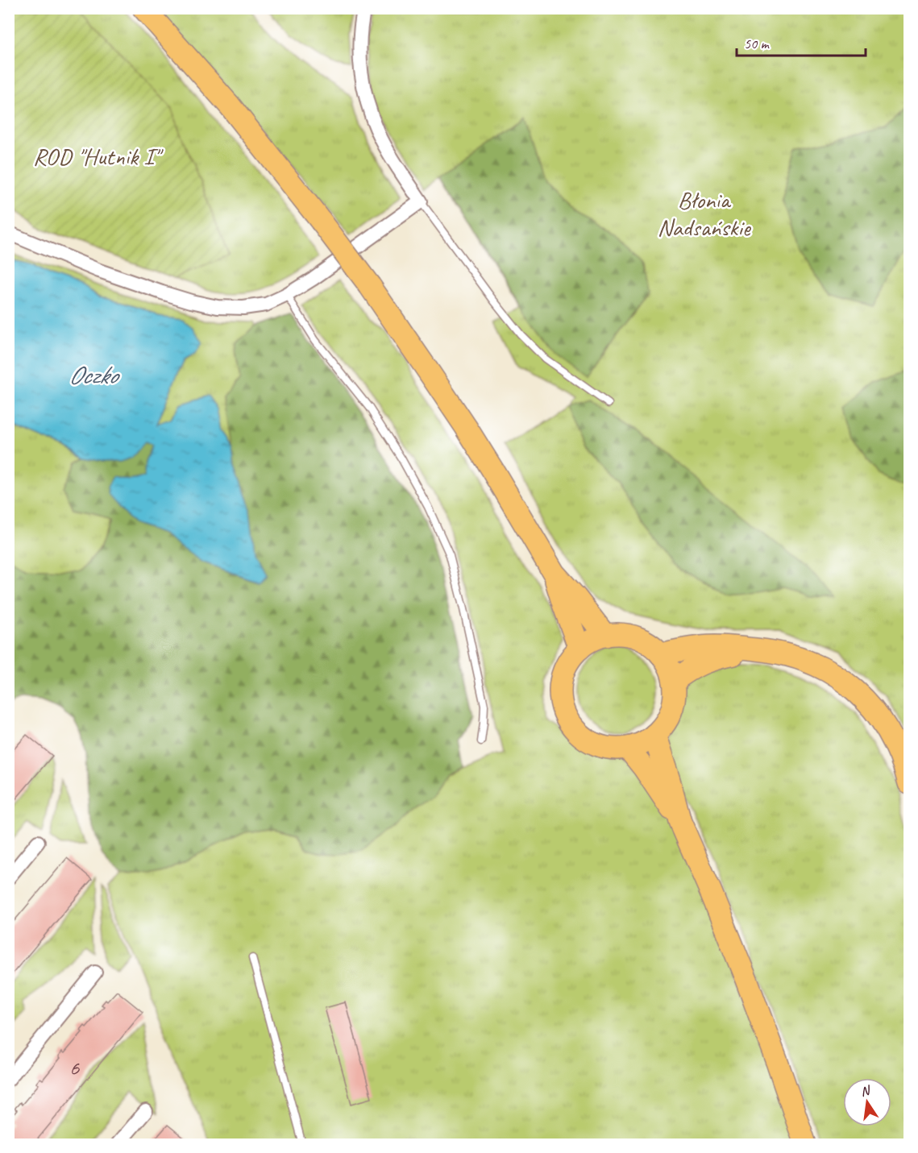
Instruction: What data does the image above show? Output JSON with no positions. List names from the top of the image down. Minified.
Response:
{"water":["Oczko"],"parks":["ROD \"Hutnik I\"","Błonia Nadsańskie"],"house_numbers":["6"],"scale_bar":"50 m","north":"top"}
